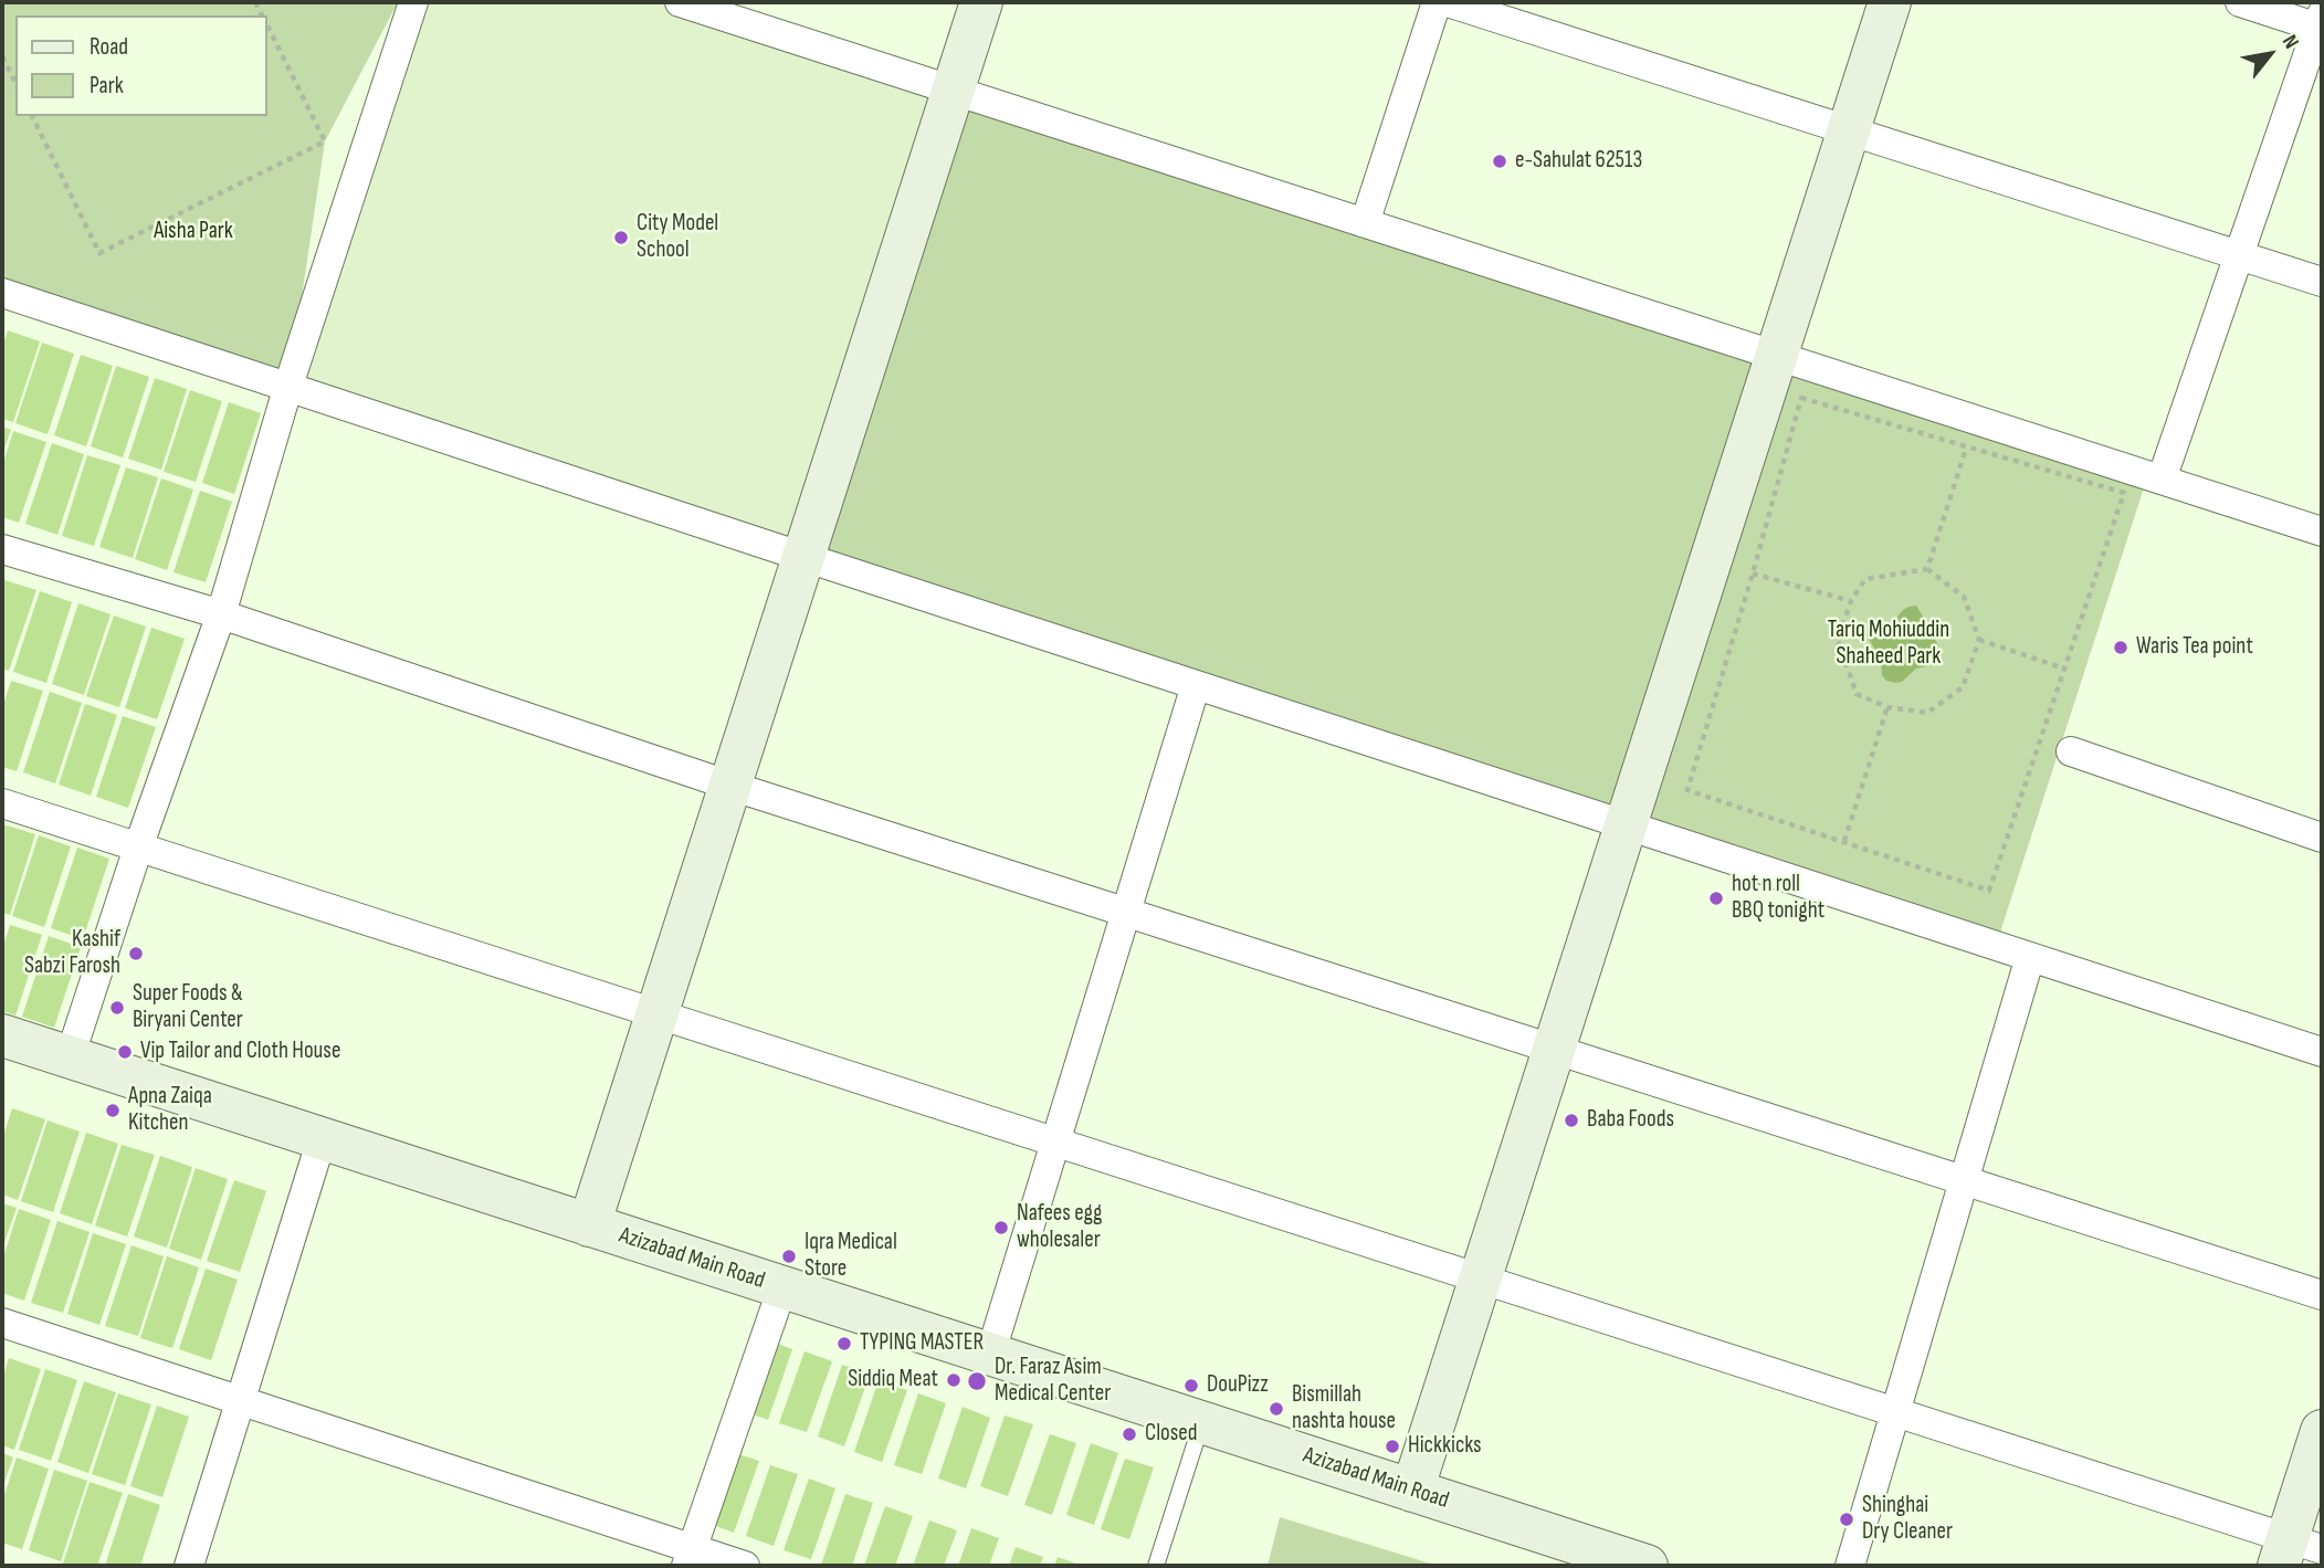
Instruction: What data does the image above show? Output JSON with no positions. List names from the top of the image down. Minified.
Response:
{"streets":{"street":["Azizabad Main Road"]},"parks":["Aisha Park","Tariq Mohiuddin Shaheed Park"],"places":["e-Sahulat 62513","City Model School","Waris Tea point","hot n roll BBQ tonight","Kashif Sabzi Farosh","Super Foods & Biryani Center","Vip Tailor and Cloth House","Apna Zaiqa Kitchen","Baba Foods","Nafees egg wholesaler","Iqra Medical Store","TYPING MASTER","Siddiq Meat","Dr. Faraz Asim Medical Center","DouPizz","Bismillah nashta house","Closed","Hickkicks","Shinghai Dry Cleaner"],"legend":["Road","Park"],"north":"top right"}
